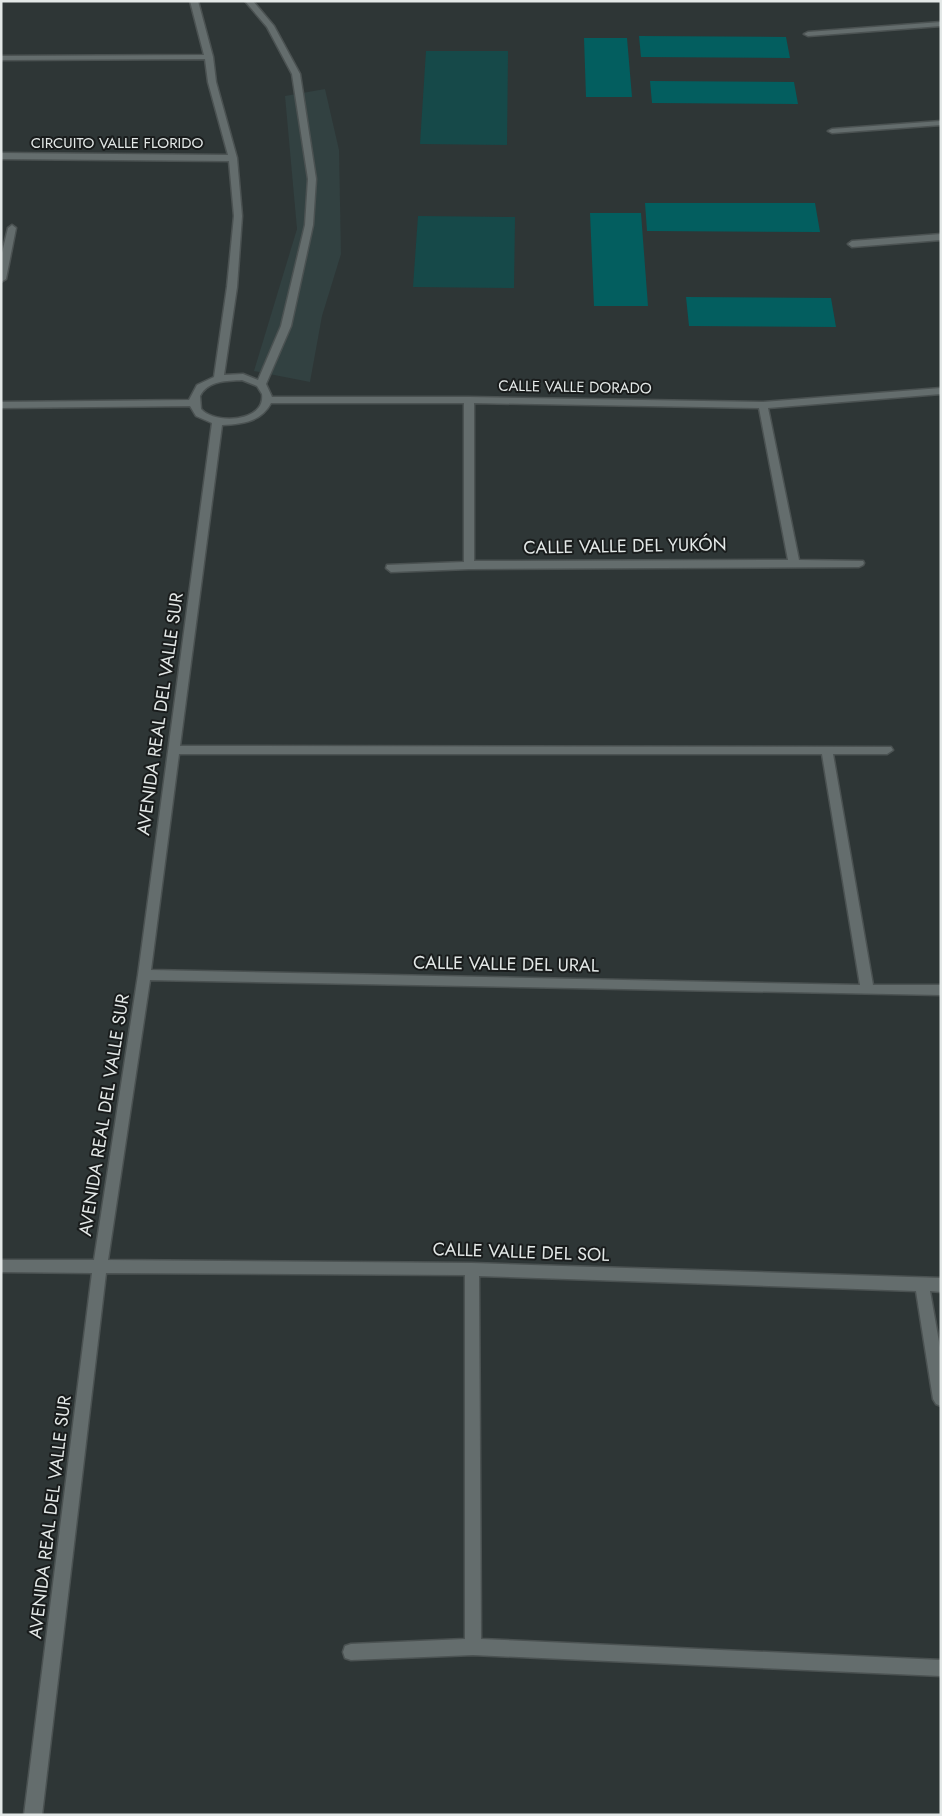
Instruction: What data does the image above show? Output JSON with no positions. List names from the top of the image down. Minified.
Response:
{"streets":{"street":["CIRCUITO VALLE FLORIDO","CALLE VALLE DORADO","CALLE VALLE DEL YUKÓN","AVENIDA REAL DEL VALLE SUR","CALLE VALLE DEL URAL","CALLE VALLE DEL SOL"]},"crossings":[["CALLE VALLE DORADO","AVENIDA REAL DEL VALLE SUR"],["AVENIDA REAL DEL VALLE SUR","CALLE VALLE DEL URAL"],["AVENIDA REAL DEL VALLE SUR","CALLE VALLE DEL SOL"]]}
